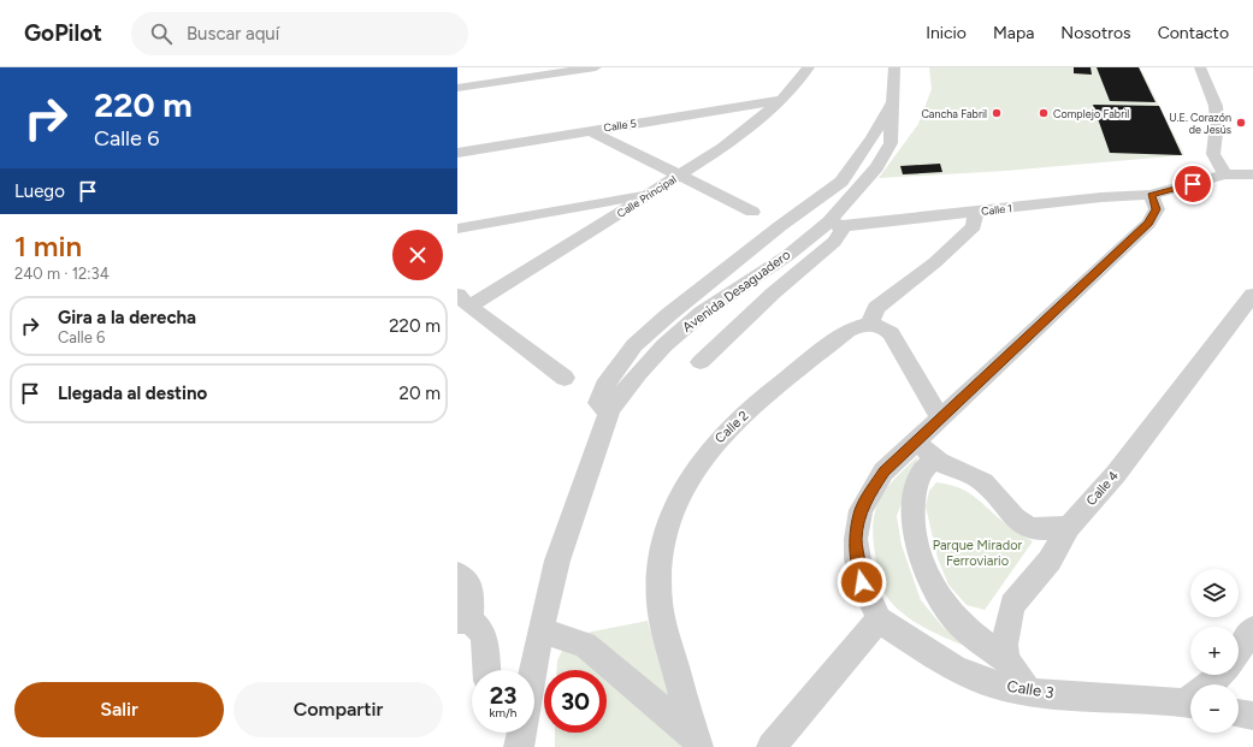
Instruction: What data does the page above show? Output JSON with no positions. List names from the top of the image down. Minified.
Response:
{"streets":{"street":["Calle 5","Calle Principal","Calle 1","Avenida Desaguadero","Calle 2","Calle 4","Calle 3"]},"crossings":[["Calle 5","Calle Principal"],["Calle 1","Avenida Desaguadero"]],"parks":["Parque Mirador Ferroviario"],"places":["Cancha Fabril","Complejo Fabril","U.E. Corazón de Jesús"],"page":{"header":"GoPilot","search":"Buscar aquí","nav":["Inicio","Mapa","Nosotros","Contacto"],"turn":["220 m","Calle 6"],"then":"Luego","heading":["1 min","240 m · 12:34"],"list":[{"name":"Gira a la derecha","note":"Calle 6","value":"220 m"},{"name":"Llegada al destino","value":"20 m"}],"map_buttons":["+","−"],"speed":"23 km/h","limit":"30","buttons":["Salir","Compartir"]}}
